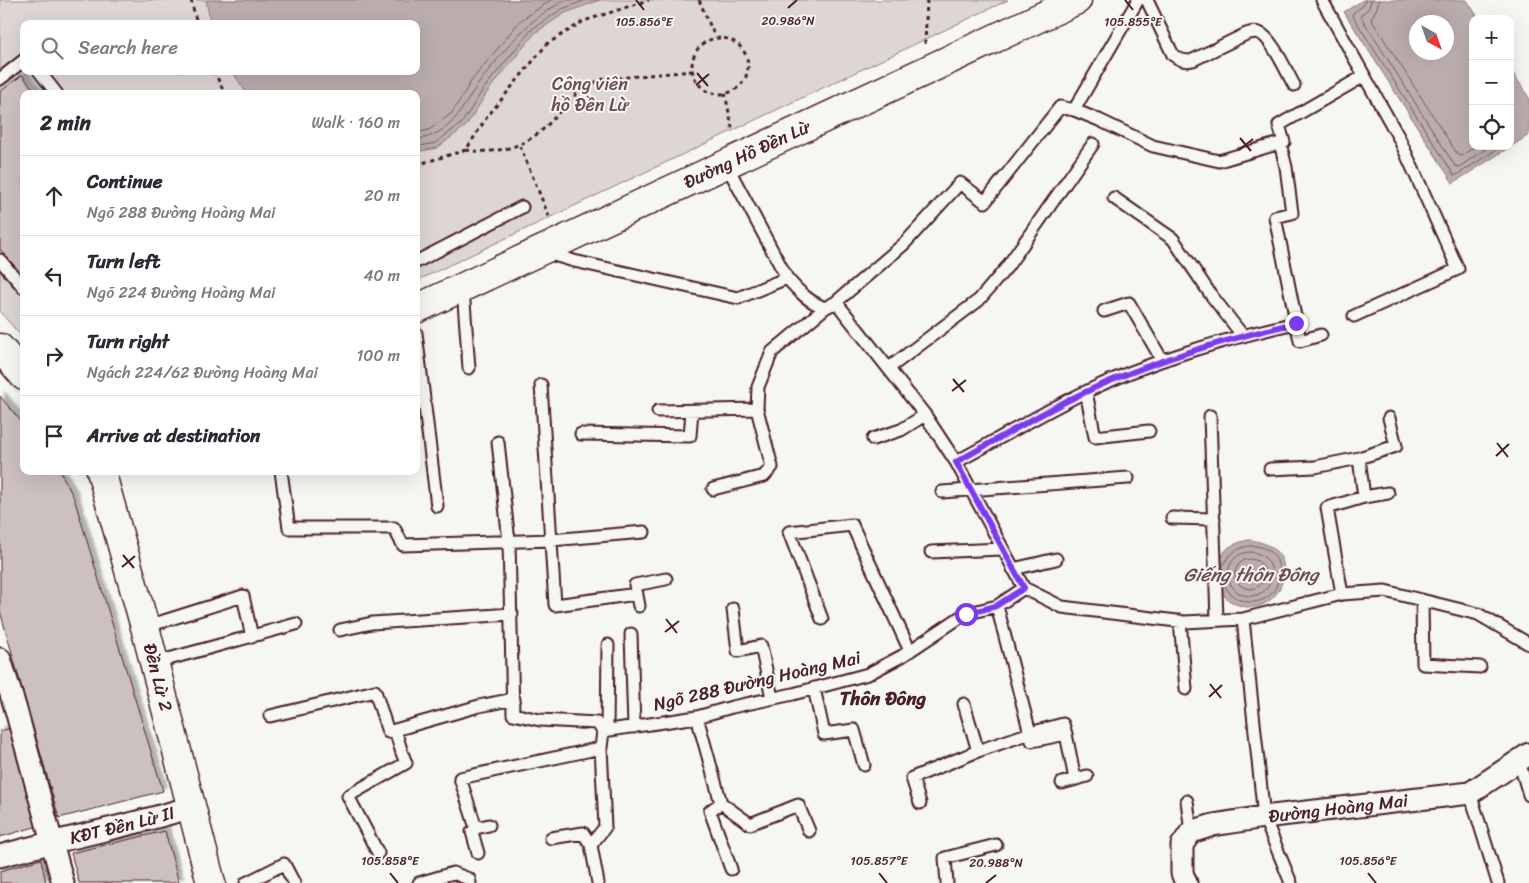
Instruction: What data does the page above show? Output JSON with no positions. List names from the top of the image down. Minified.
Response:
{"streets":{"street":["Đường Hồ Đền Lừ","Đền Lừ 2","Đường Hoàng Mai","KĐT Đền Lừ II"],"lane":["Ngõ 288 Đường Hoàng Mai"]},"crossings":[["Đền Lừ 2","KĐT Đền Lừ II"]],"districts":["Thôn Đông"],"water":["Giếng thôn Đông"],"parks":["Công viên hồ Đền Lừ"],"north":"bottom right","page":{"map_buttons":["+","−"],"search":"Search here","heading":["2 min","Walk · 160 m"],"list":[["Continue","Ngõ 288 Đường Hoàng Mai","20 m"],["Turn left","Ngõ 224 Đường Hoàng Mai","40 m"],["Turn right","Ngách 224/62 Đường Hoàng Mai","100 m"],"Arrive at destination"]},"coordinates":["20.986°N","105.856°E","105.855°E","105.858°E","105.857°E","20.988°N"]}
